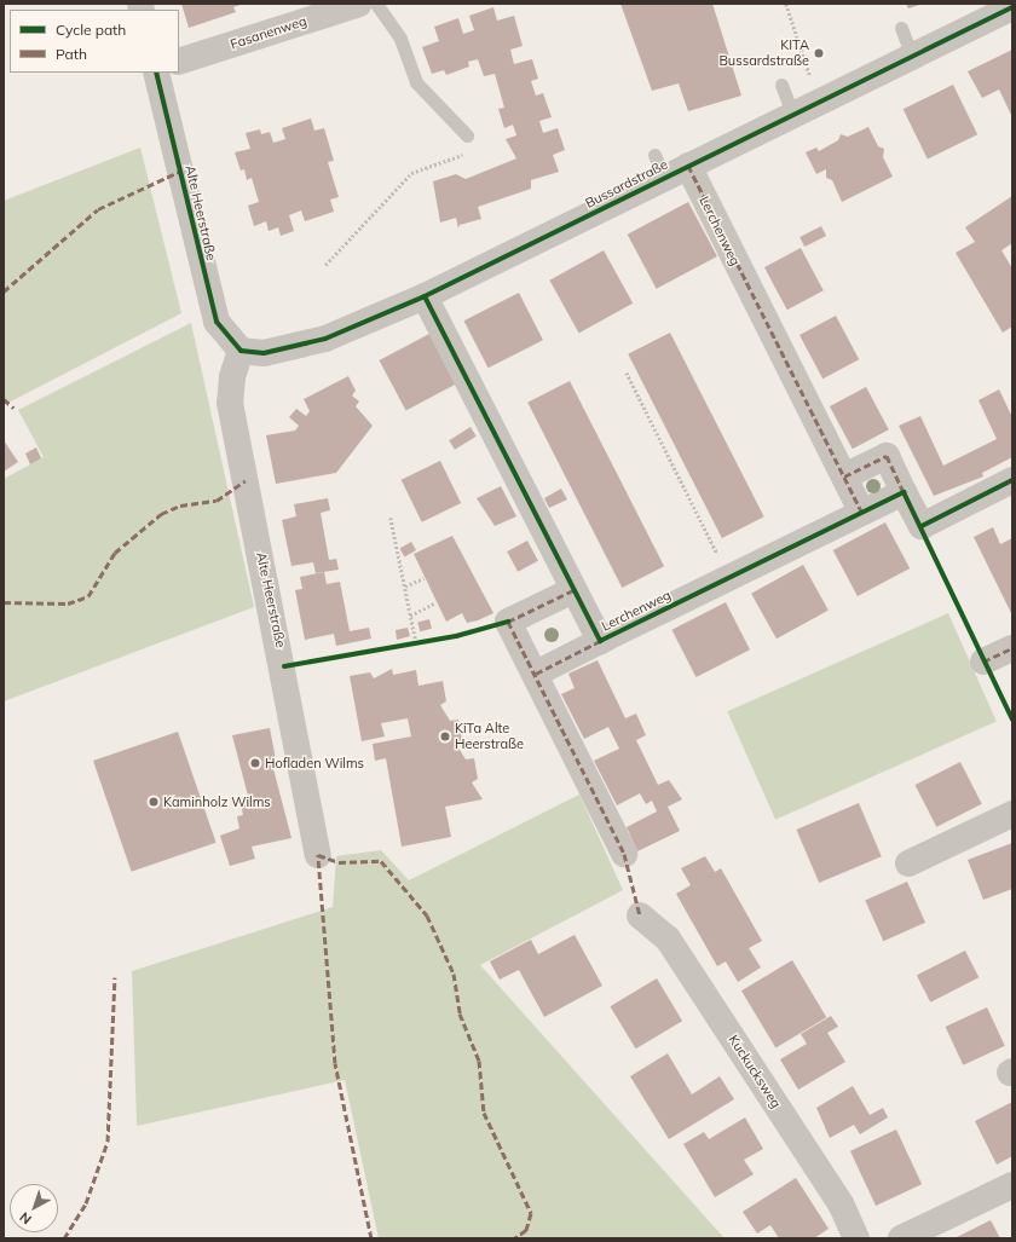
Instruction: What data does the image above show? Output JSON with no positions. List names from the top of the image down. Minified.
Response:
{"streets":{"street":["Fasanenweg","Bussardstraße","Alte Heerstraße","Lerchenweg","Kuckucksweg"]},"crossings":[["Bussardstraße","Alte Heerstraße"],["Bussardstraße","Lerchenweg"]],"places":["KITA Bussardstraße","KiTa Alte Heerstraße","Hofladen Wilms","Kaminholz Wilms"],"legend":["Cycle path","Path"],"north":"bottom left"}
